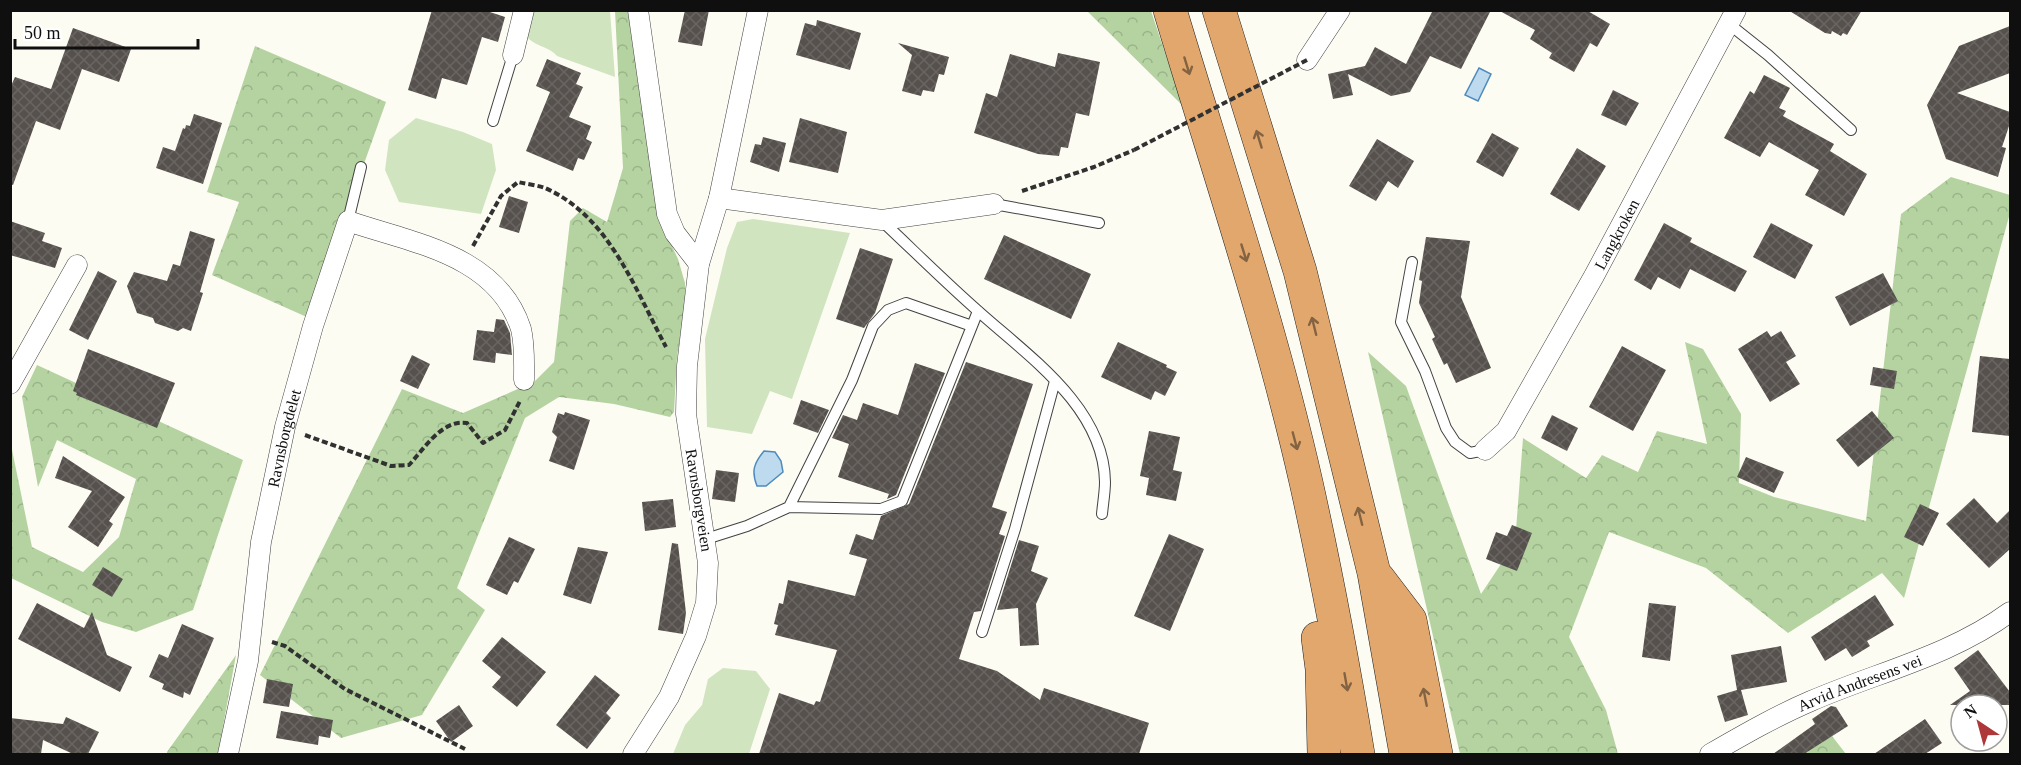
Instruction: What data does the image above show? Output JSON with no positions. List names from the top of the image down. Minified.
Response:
{"streets":{"street":["Langkroken","Ravnsborgdelet","Ravnsborgveien","Arvid Andresens vei"]},"scale_bar":"50 m","north":"top left"}
